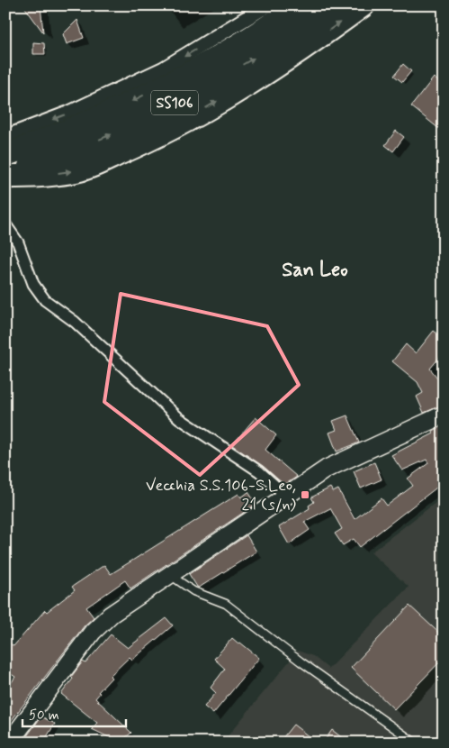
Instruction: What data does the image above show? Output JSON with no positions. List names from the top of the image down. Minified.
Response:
{"streets":{"highway":["SS106"]},"districts":["San Leo"],"places":{"transit":["Vecchia S.S.106-S.Leo, 21 (s/n)"]},"scale_bar":"50 m"}
